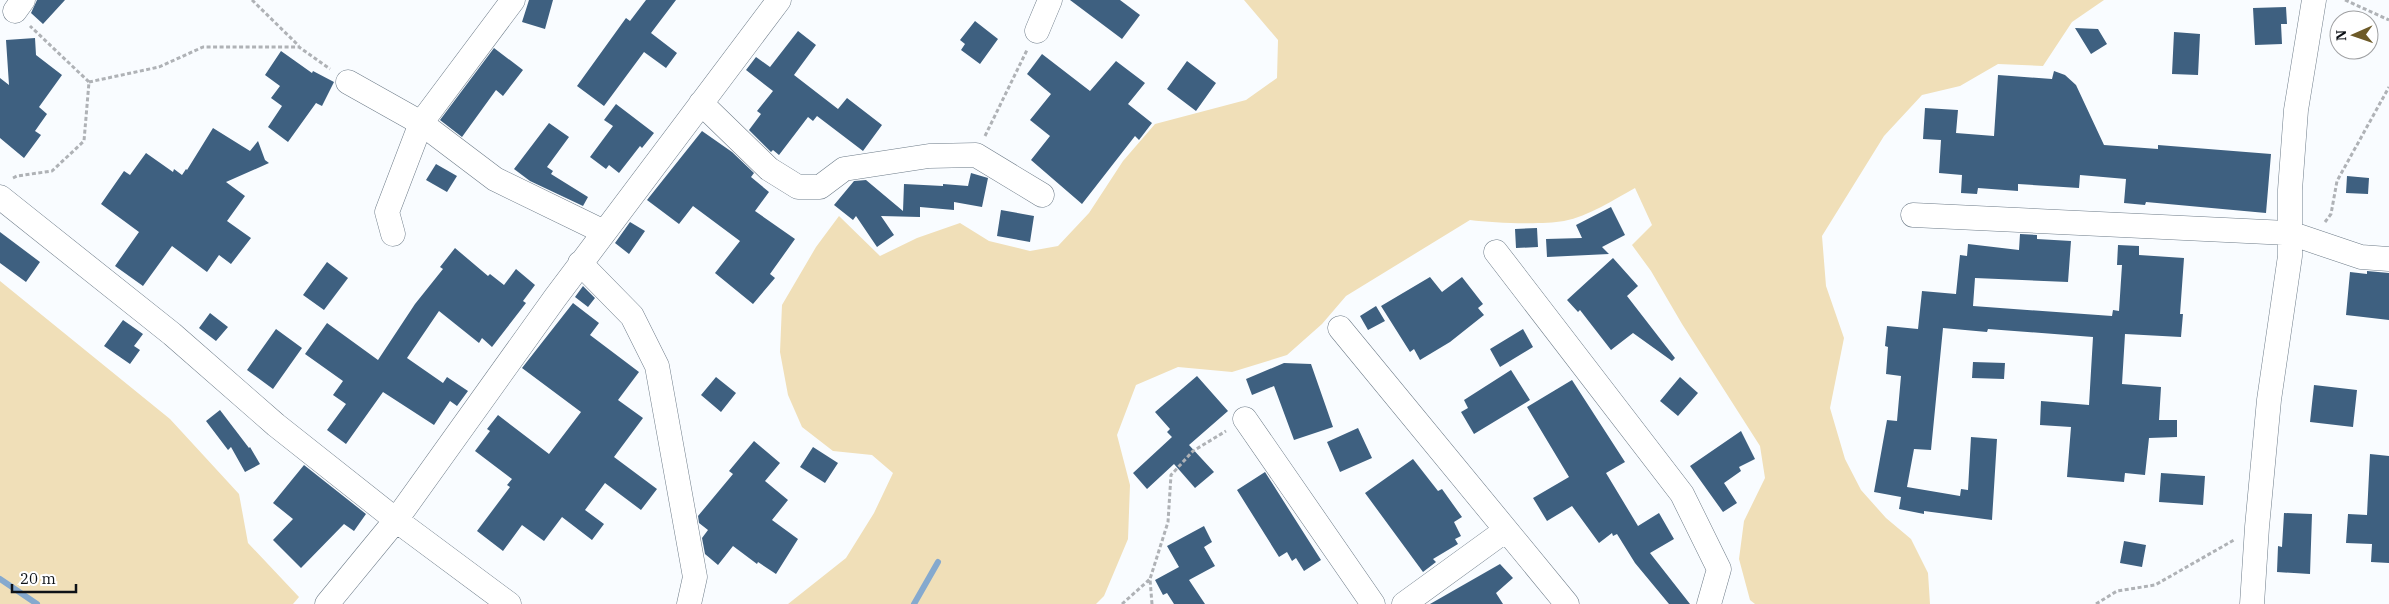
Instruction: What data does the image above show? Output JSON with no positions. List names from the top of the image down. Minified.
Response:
{"scale_bar":"20 m","north":"left"}
